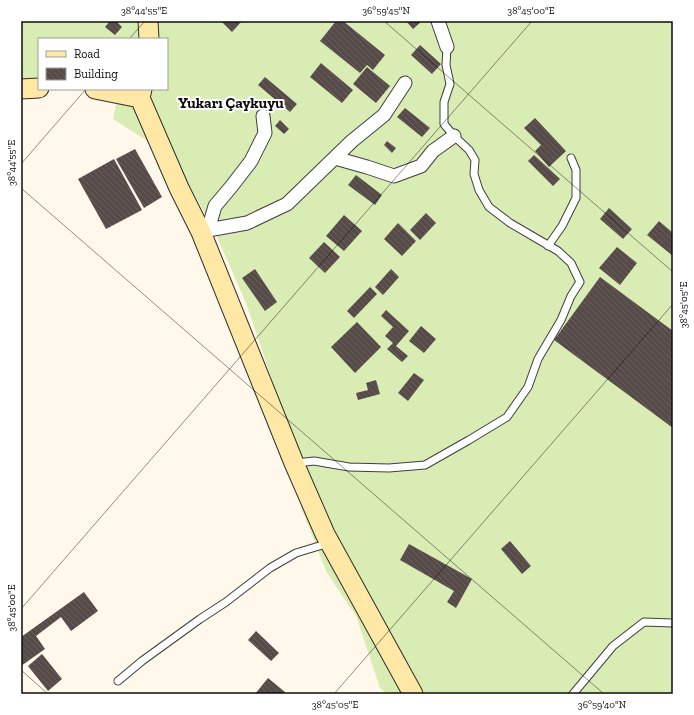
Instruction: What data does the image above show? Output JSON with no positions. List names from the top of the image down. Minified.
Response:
{"districts":["Yukarı Çaykuyu"],"legend":["Road","Building"],"coordinates":["38°44'55\"E","36°59'45\"N","38°45'00\"E","38°45'05\"E","36°59'40\"N"]}
